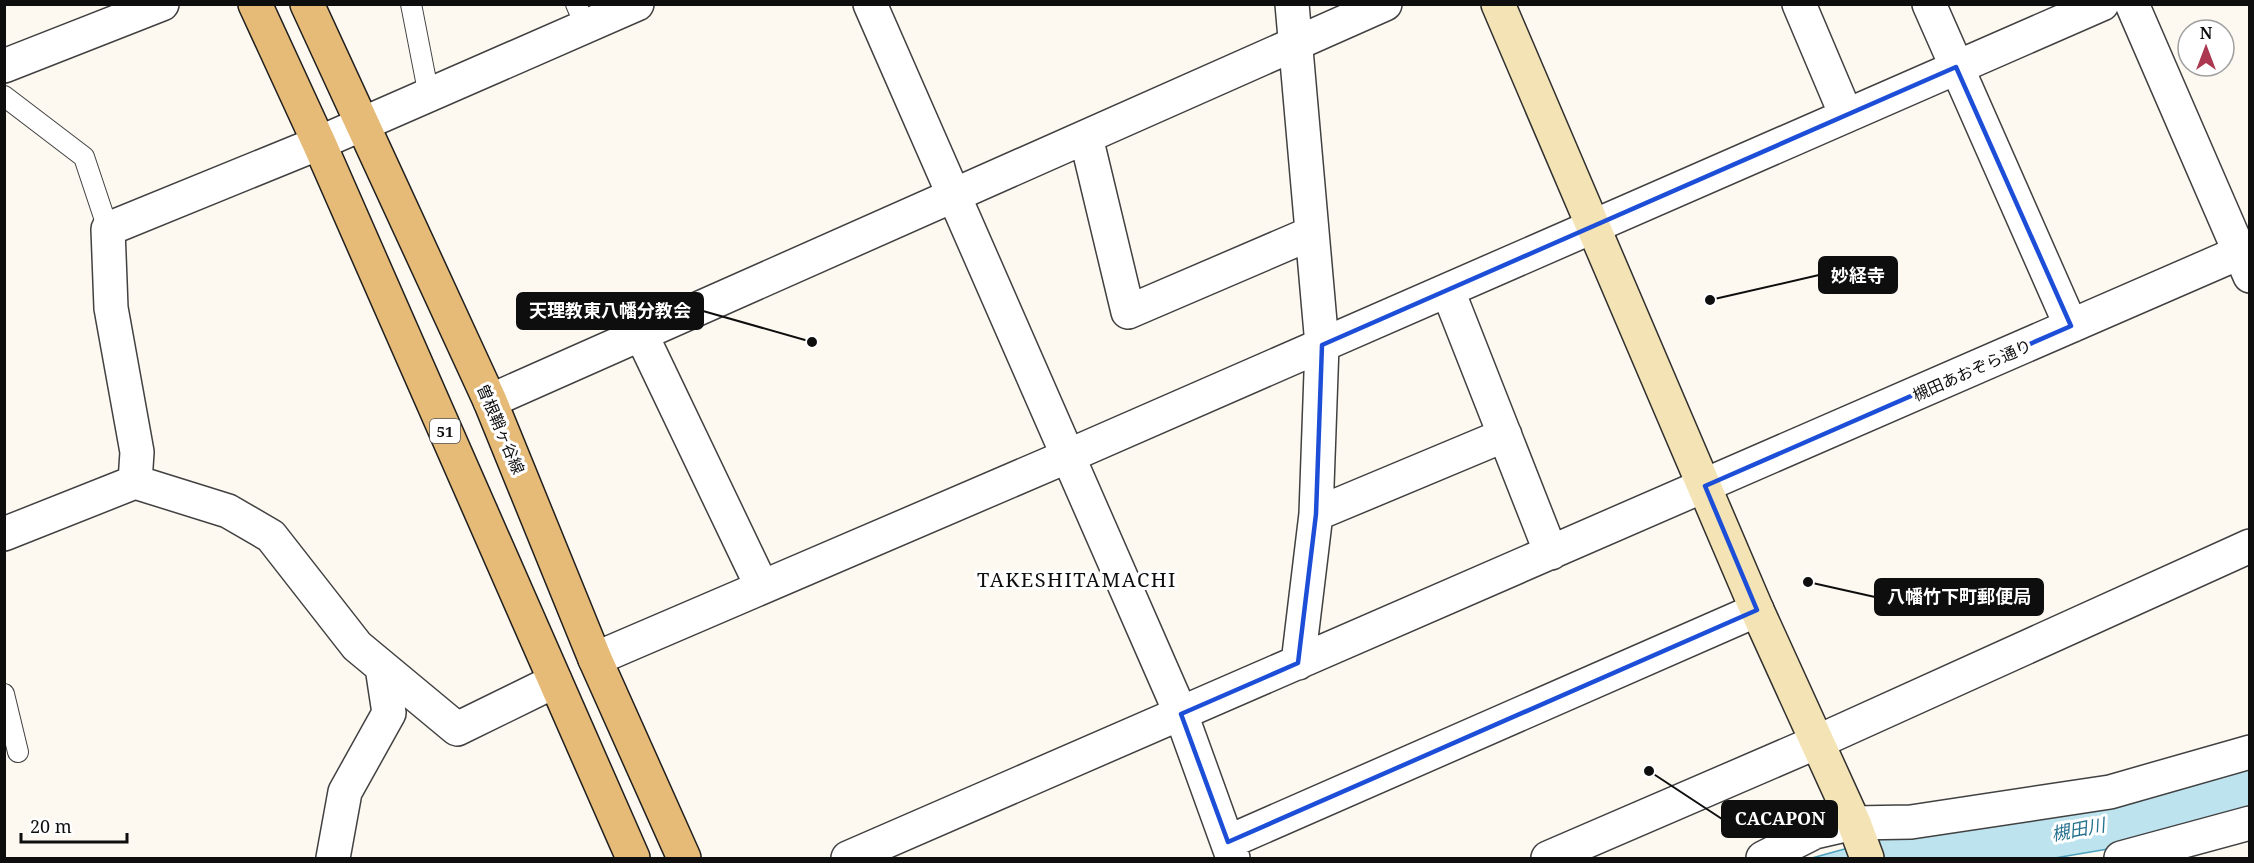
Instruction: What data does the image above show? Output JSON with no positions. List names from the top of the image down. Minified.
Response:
{"streets":{"main road":["曽根鞘ヶ谷線","51"],"street":["槻田あおぞら通り"]},"districts":["TAKESHITAMACHI"],"water":["槻田川"],"places":["妙経寺","天理教東八幡分教会","八幡竹下町郵便局","CACAPON"],"scale_bar":"20 m","north":"top"}
